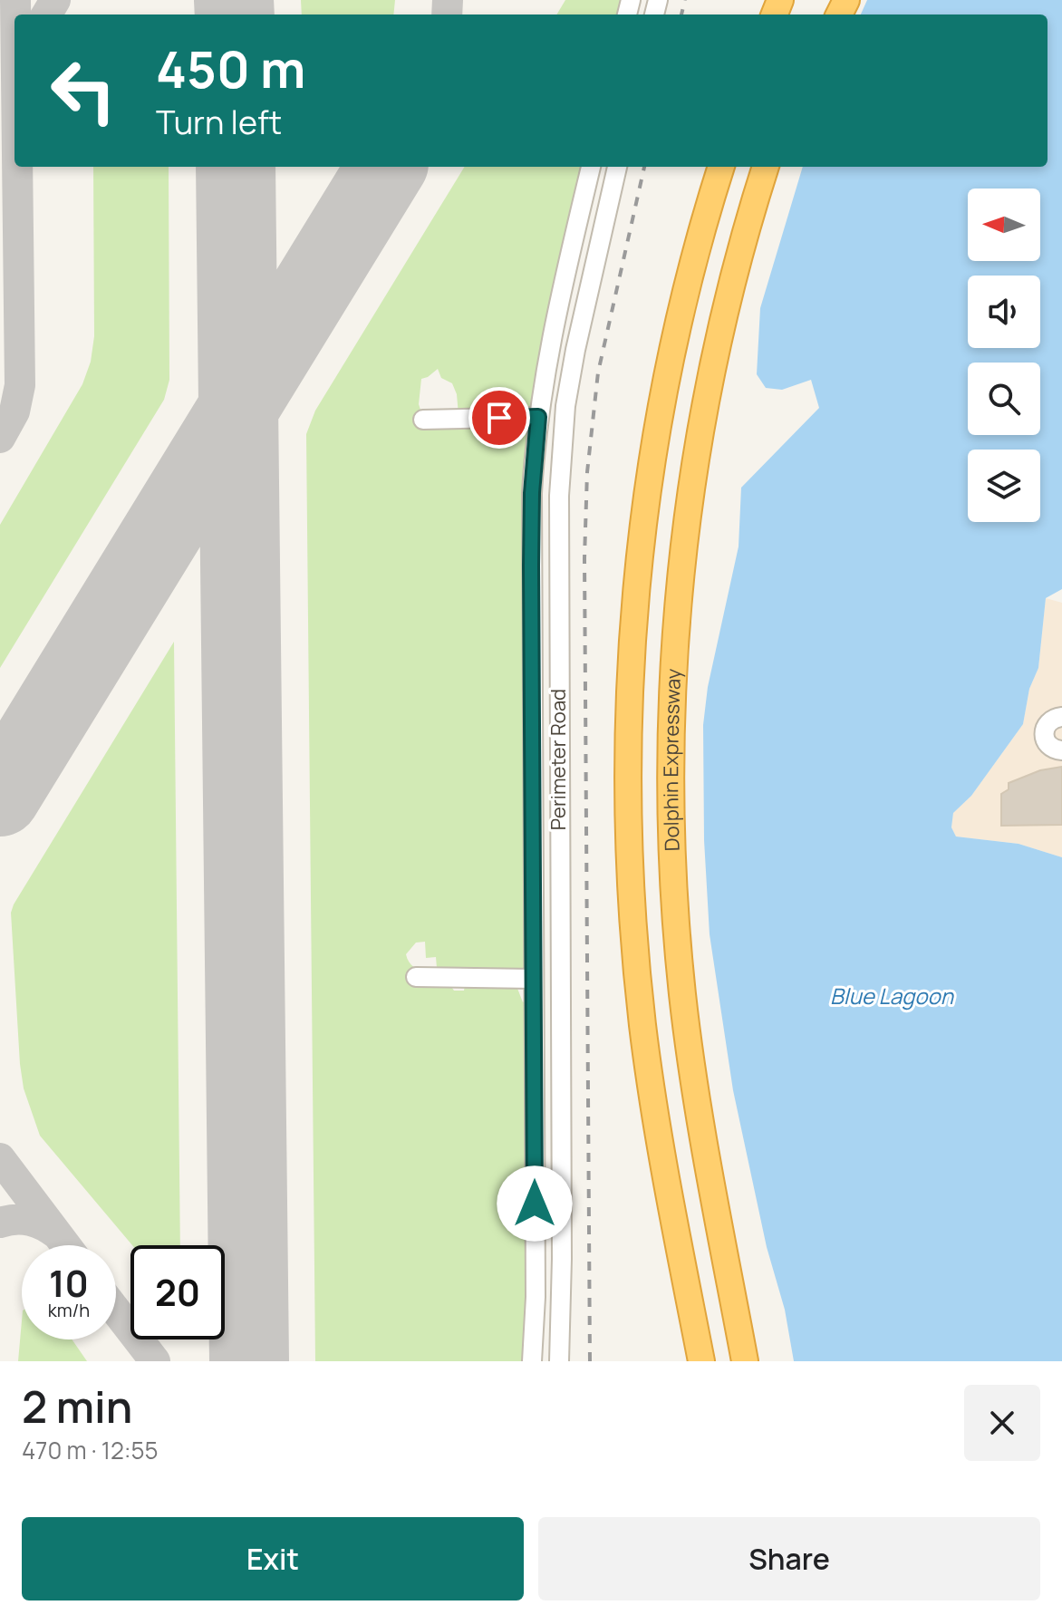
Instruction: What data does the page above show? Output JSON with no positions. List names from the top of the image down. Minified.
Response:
{"streets":{"highway":["Dolphin Expressway"],"street":["Perimeter Road"]},"water":["Blue Lagoon"],"north":"left","page":{"turn":["450 m","Turn left"],"speed":"10 km/h","limit":"20","heading":["2 min","470 m · 12:55"],"buttons":["Exit","Share"]}}
